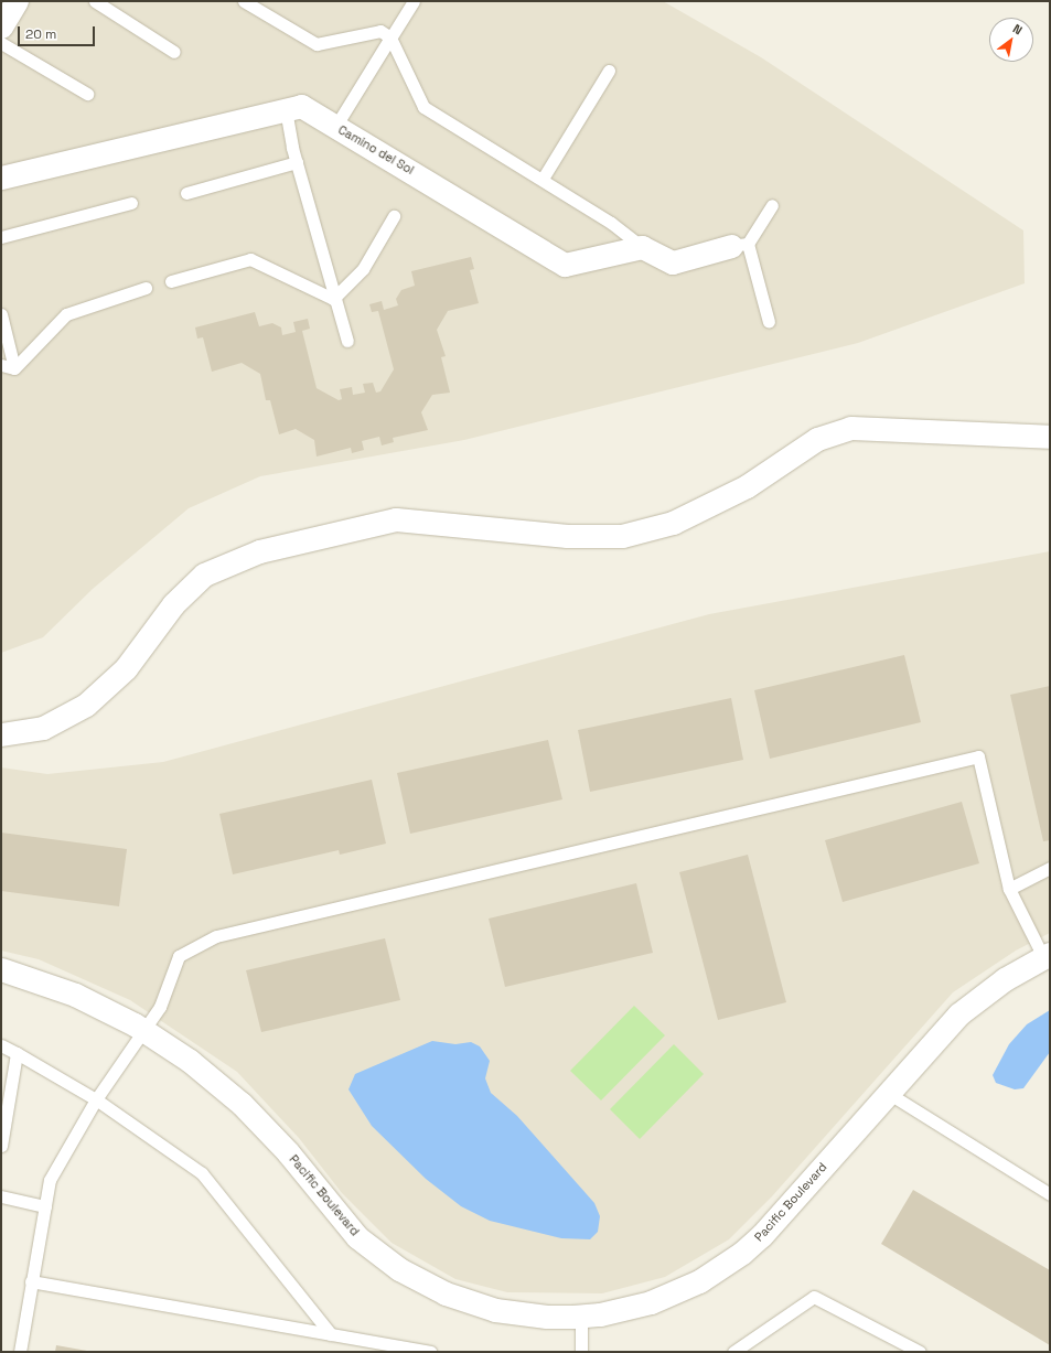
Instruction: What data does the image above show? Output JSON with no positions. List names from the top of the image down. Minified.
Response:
{"streets":{"street":["Camino del Sol","Pacific Boulevard"]},"scale_bar":"20 m","north":"top right"}
